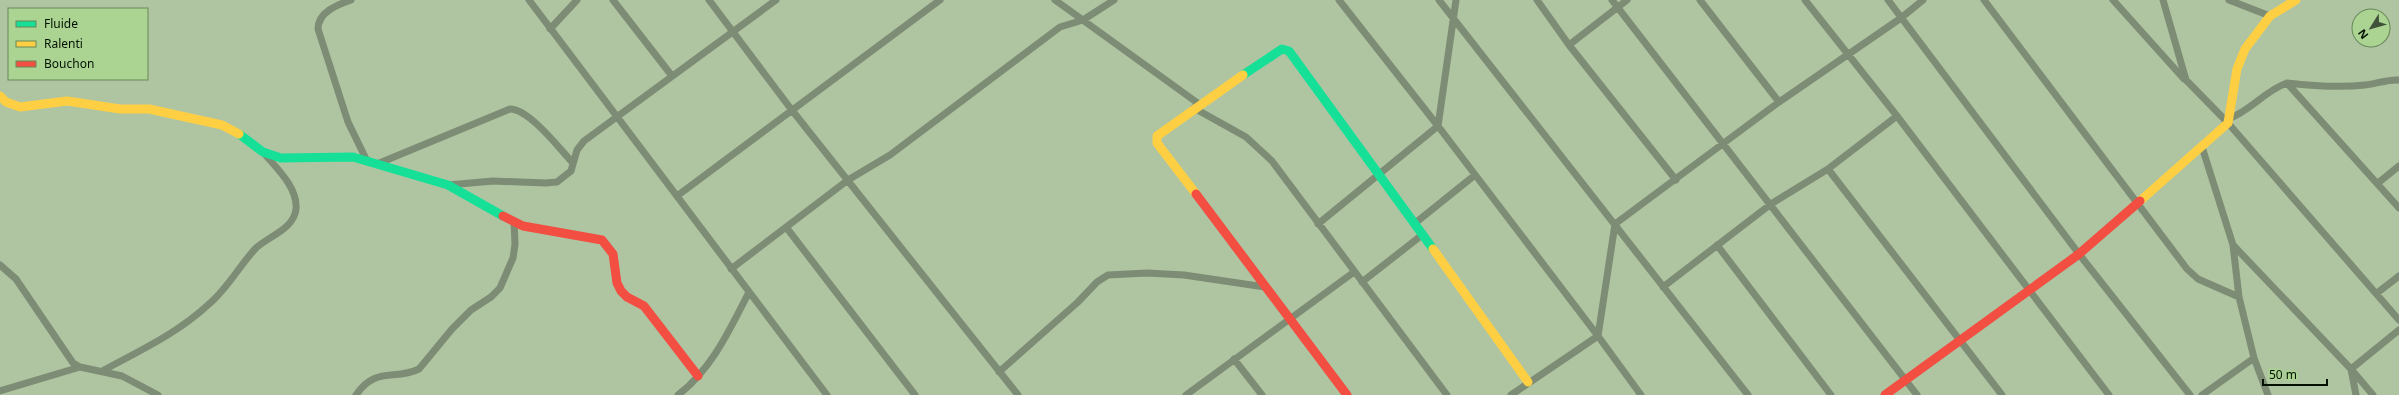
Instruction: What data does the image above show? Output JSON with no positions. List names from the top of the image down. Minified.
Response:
{"legend":["Fluide","Ralenti","Bouchon"],"scale_bar":"50 m","north":"bottom left"}
